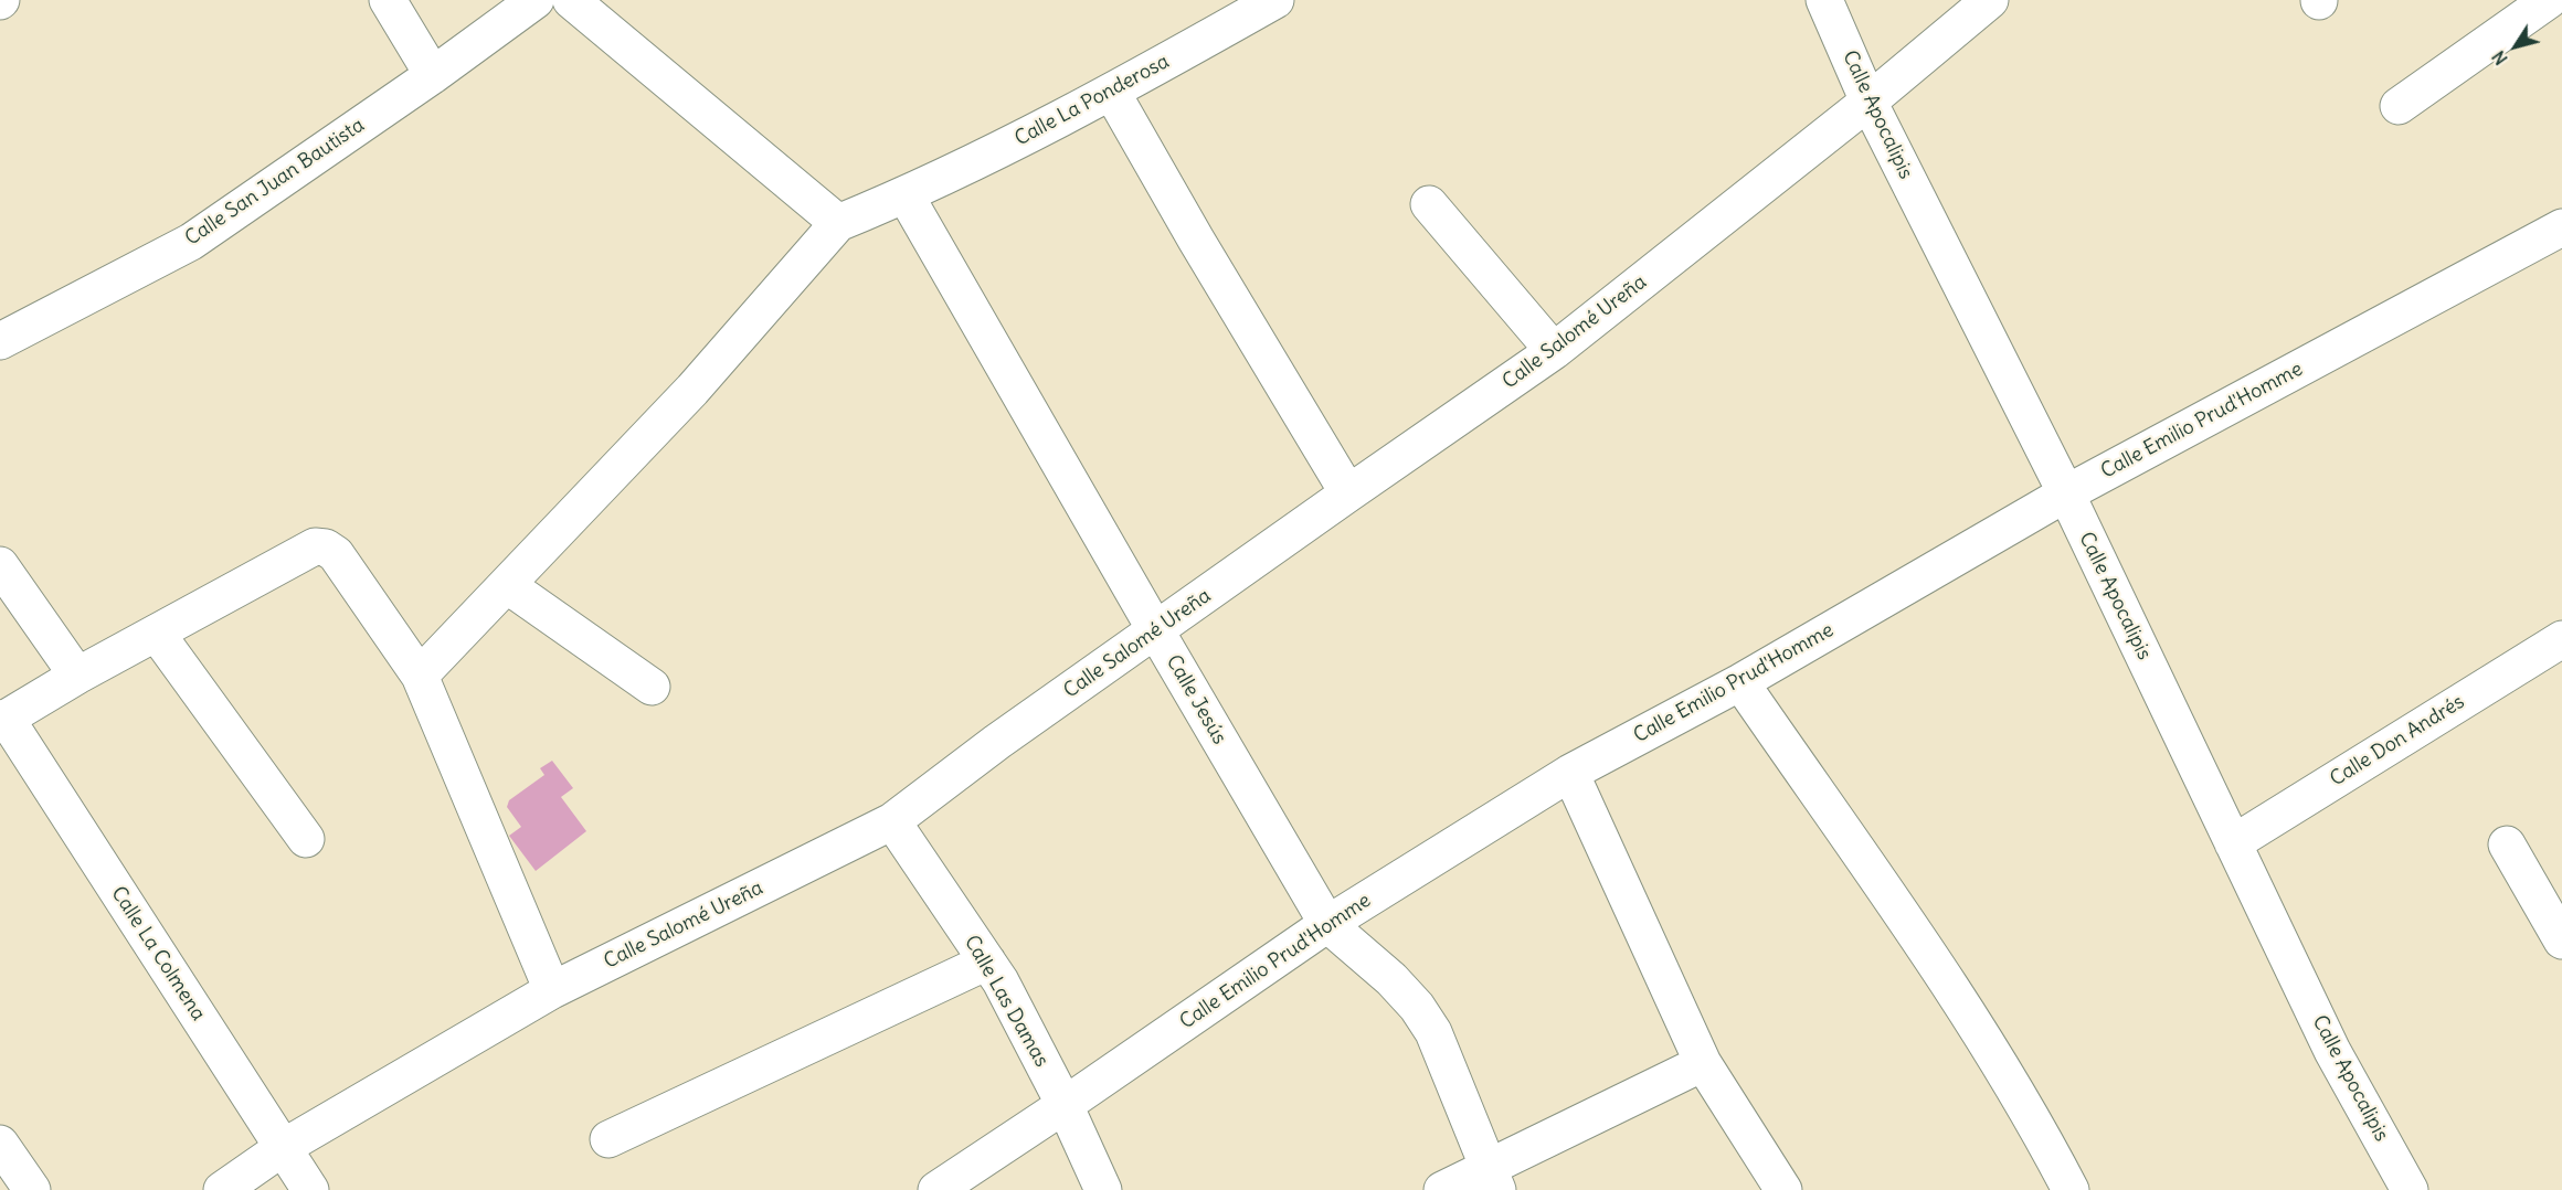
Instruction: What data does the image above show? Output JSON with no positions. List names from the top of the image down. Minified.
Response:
{"streets":{"street":["Calle La Ponderosa","Calle Apocalipis","Calle San Juan Bautista","Calle Salomé Ureña","Calle Emilio Prud'Homme","Calle Jesús","Calle Don Andrés","Calle La Colmena","Calle Las Damas"]},"crossings":[["Calle La Ponderosa","Calle Jesús"],["Calle Apocalipis","Calle Salomé Ureña"],["Calle Apocalipis","Calle Emilio Prud'Homme"],["Calle Apocalipis","Calle Don Andrés"],["Calle Salomé Ureña","Calle Jesús"],["Calle Salomé Ureña","Calle La Colmena"],["Calle Salomé Ureña","Calle Las Damas"],["Calle Emilio Prud'Homme","Calle Jesús"],["Calle Emilio Prud'Homme","Calle Las Damas"]],"north":"bottom left"}
